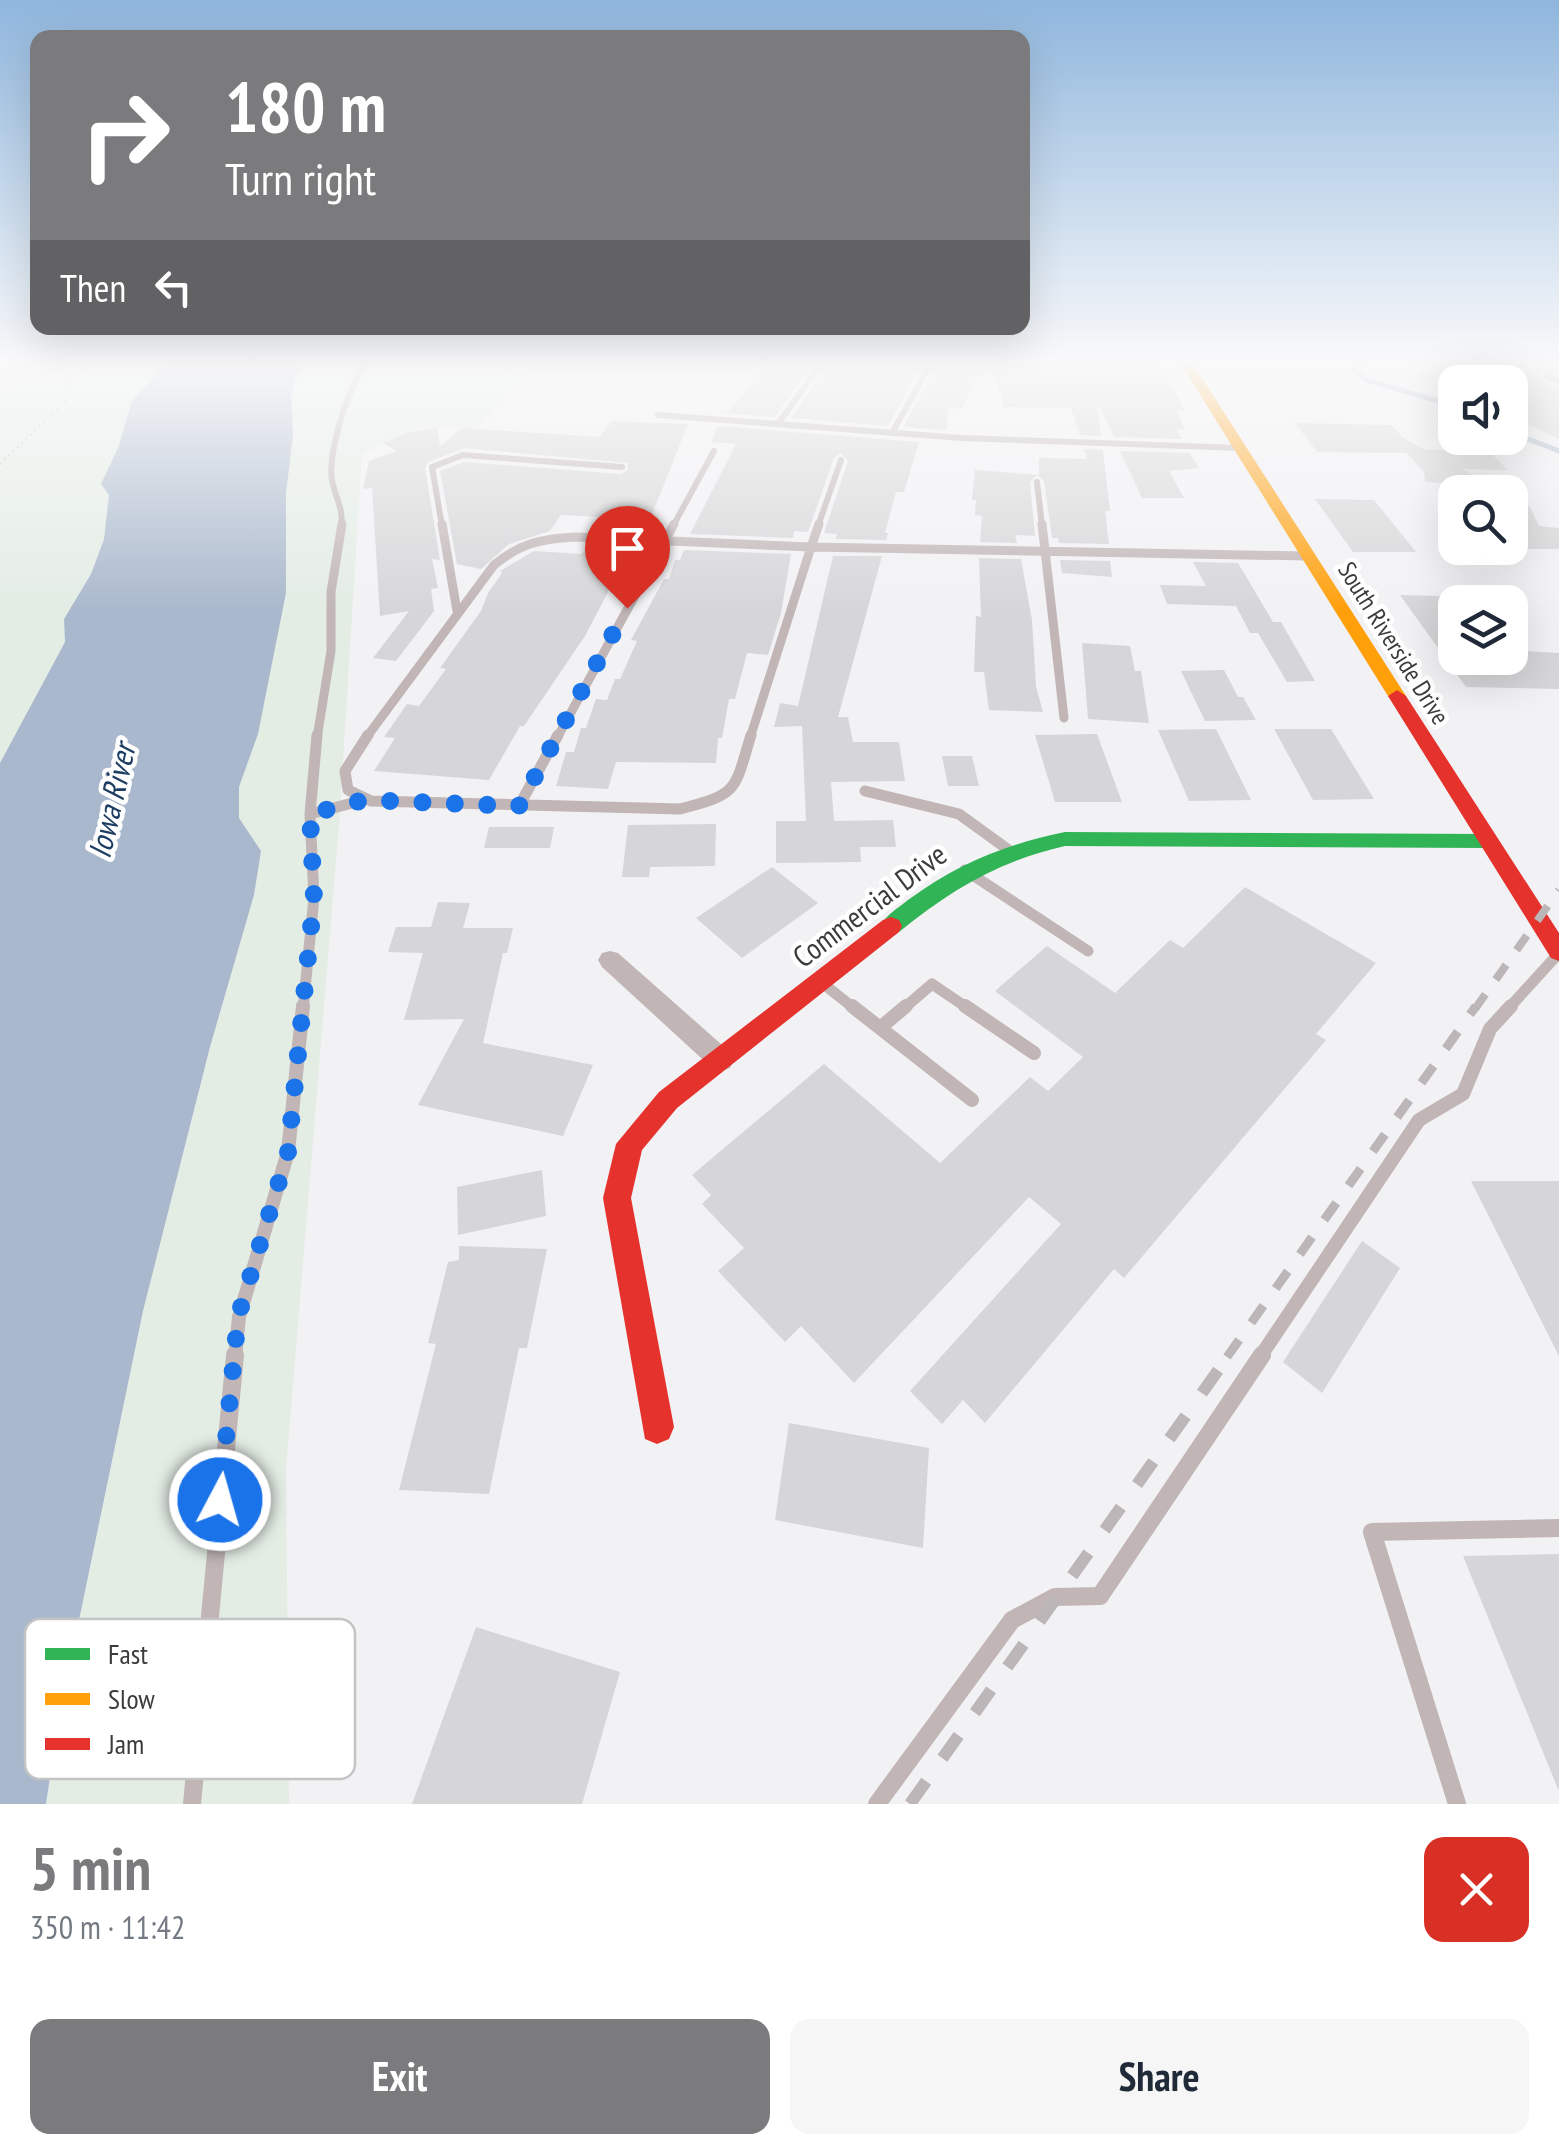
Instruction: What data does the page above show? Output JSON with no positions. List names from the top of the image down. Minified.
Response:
{"streets":{"street":["South Riverside Drive","Commercial Drive"]},"crossings":[["South Riverside Drive","Commercial Drive"]],"water":["Iowa River"],"legend":["Fast","Slow","Jam"],"page":{"turn":["180 m","Turn right"],"then":"Then","heading":["5 min","350 m · 11:42"],"buttons":["Exit","Share"]}}
